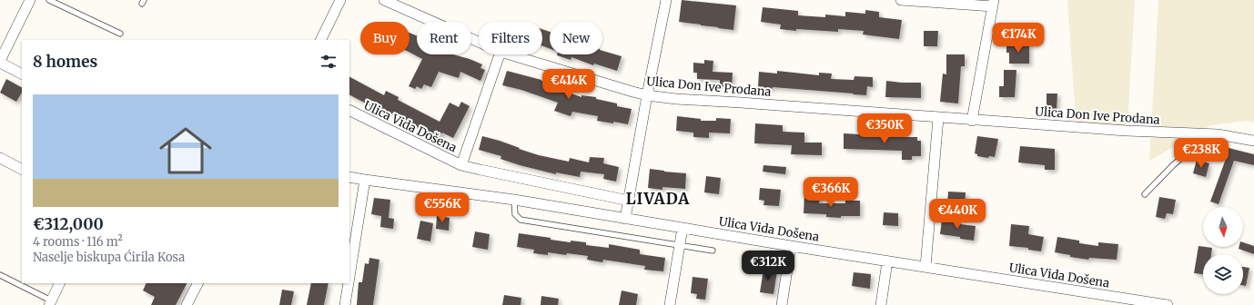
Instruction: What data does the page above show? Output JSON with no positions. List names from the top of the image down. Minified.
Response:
{"streets":{"street":["Ulica Don Ive Prodana","Ulica Vida Došena"]},"districts":["LIVADA"],"north":"bottom","page":{"chip":["Buy","Rent","Filters","New"],"price":["€174K","€414K","€350K","€238K","€366K","€556K","€440K","€312K"],"heading":"8 homes","list":[{"name":"€312,000","note":"4 rooms · 116 m² · Naselje biskupa Ćirila Kosa"}]}}
